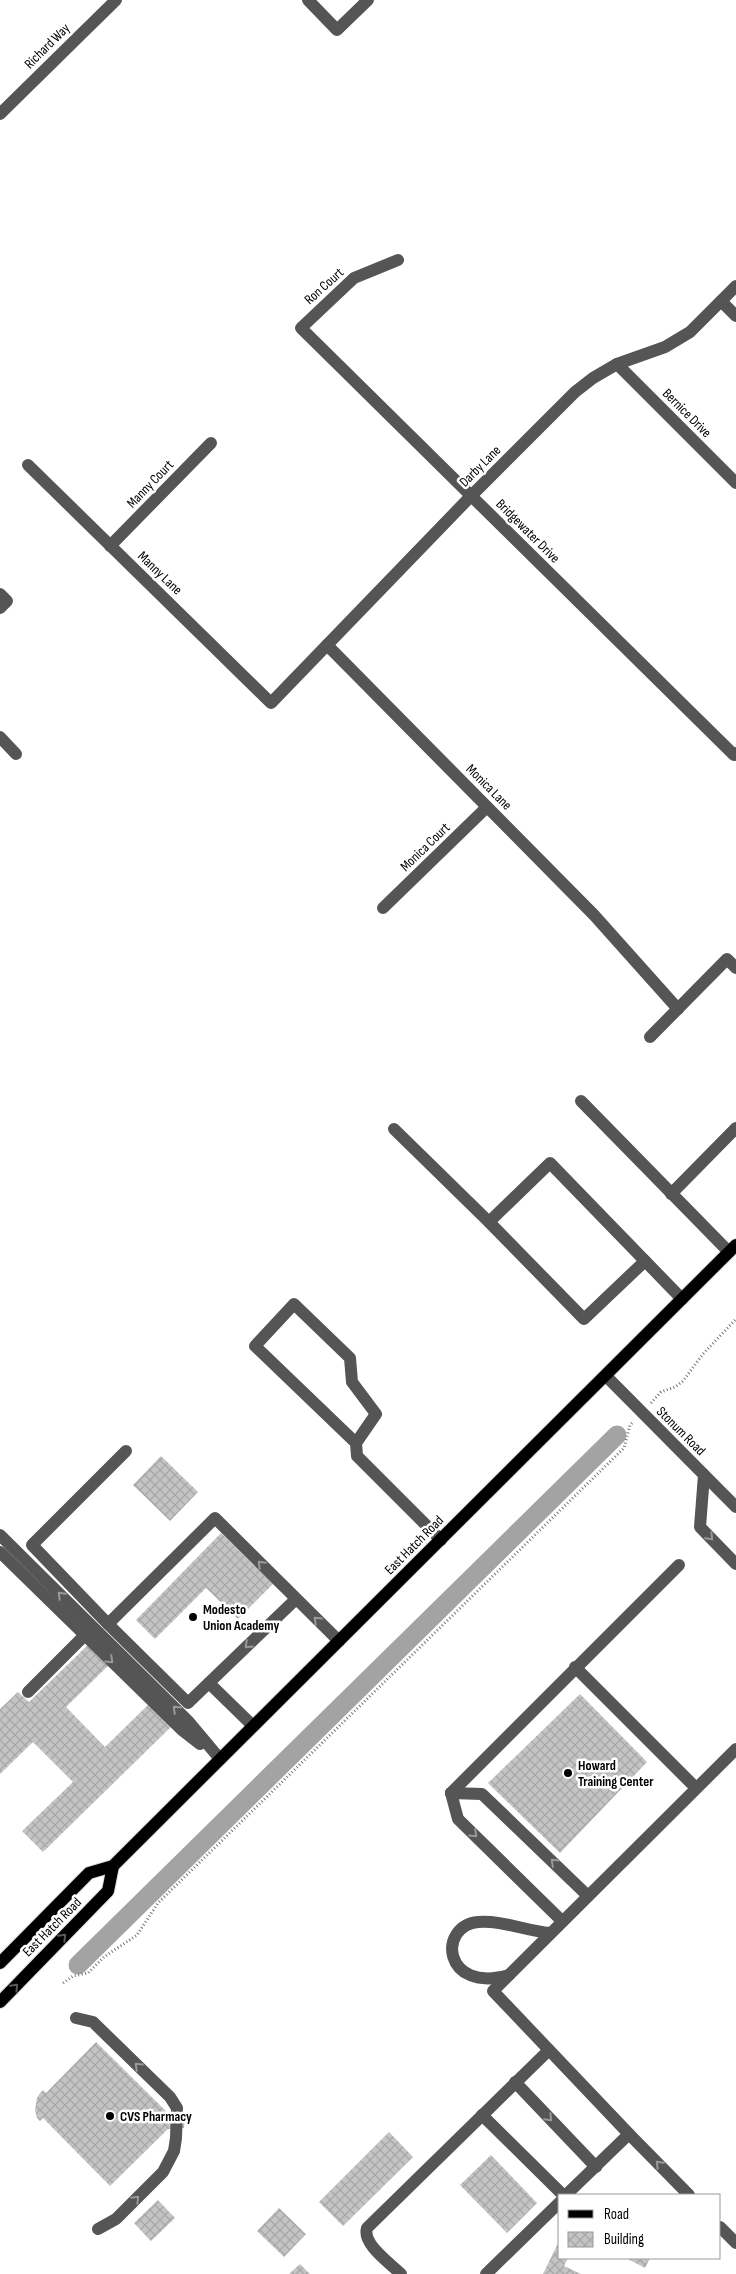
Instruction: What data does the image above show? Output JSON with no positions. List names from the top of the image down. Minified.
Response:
{"streets":{"main road":["East Hatch Road"],"street":["Richard Way","Ron Court","Bernice Drive","Darby Lane","Manny Court","Bridgewater Drive","Manny Lane","Monica Lane","Monica Court","Stonum Road"]},"crossings":[["Ron Court","Bridgewater Drive"],["Bernice Drive","Darby Lane"],["Darby Lane","Bridgewater Drive"],["Darby Lane","Manny Lane"],["Darby Lane","Monica Lane"],["Manny Court","Manny Lane"],["Monica Lane","Monica Court"],["Stonum Road","East Hatch Road"]],"places":["Modesto Union Academy","Howard Training Center","CVS Pharmacy"],"legend":["Road","Building"]}
